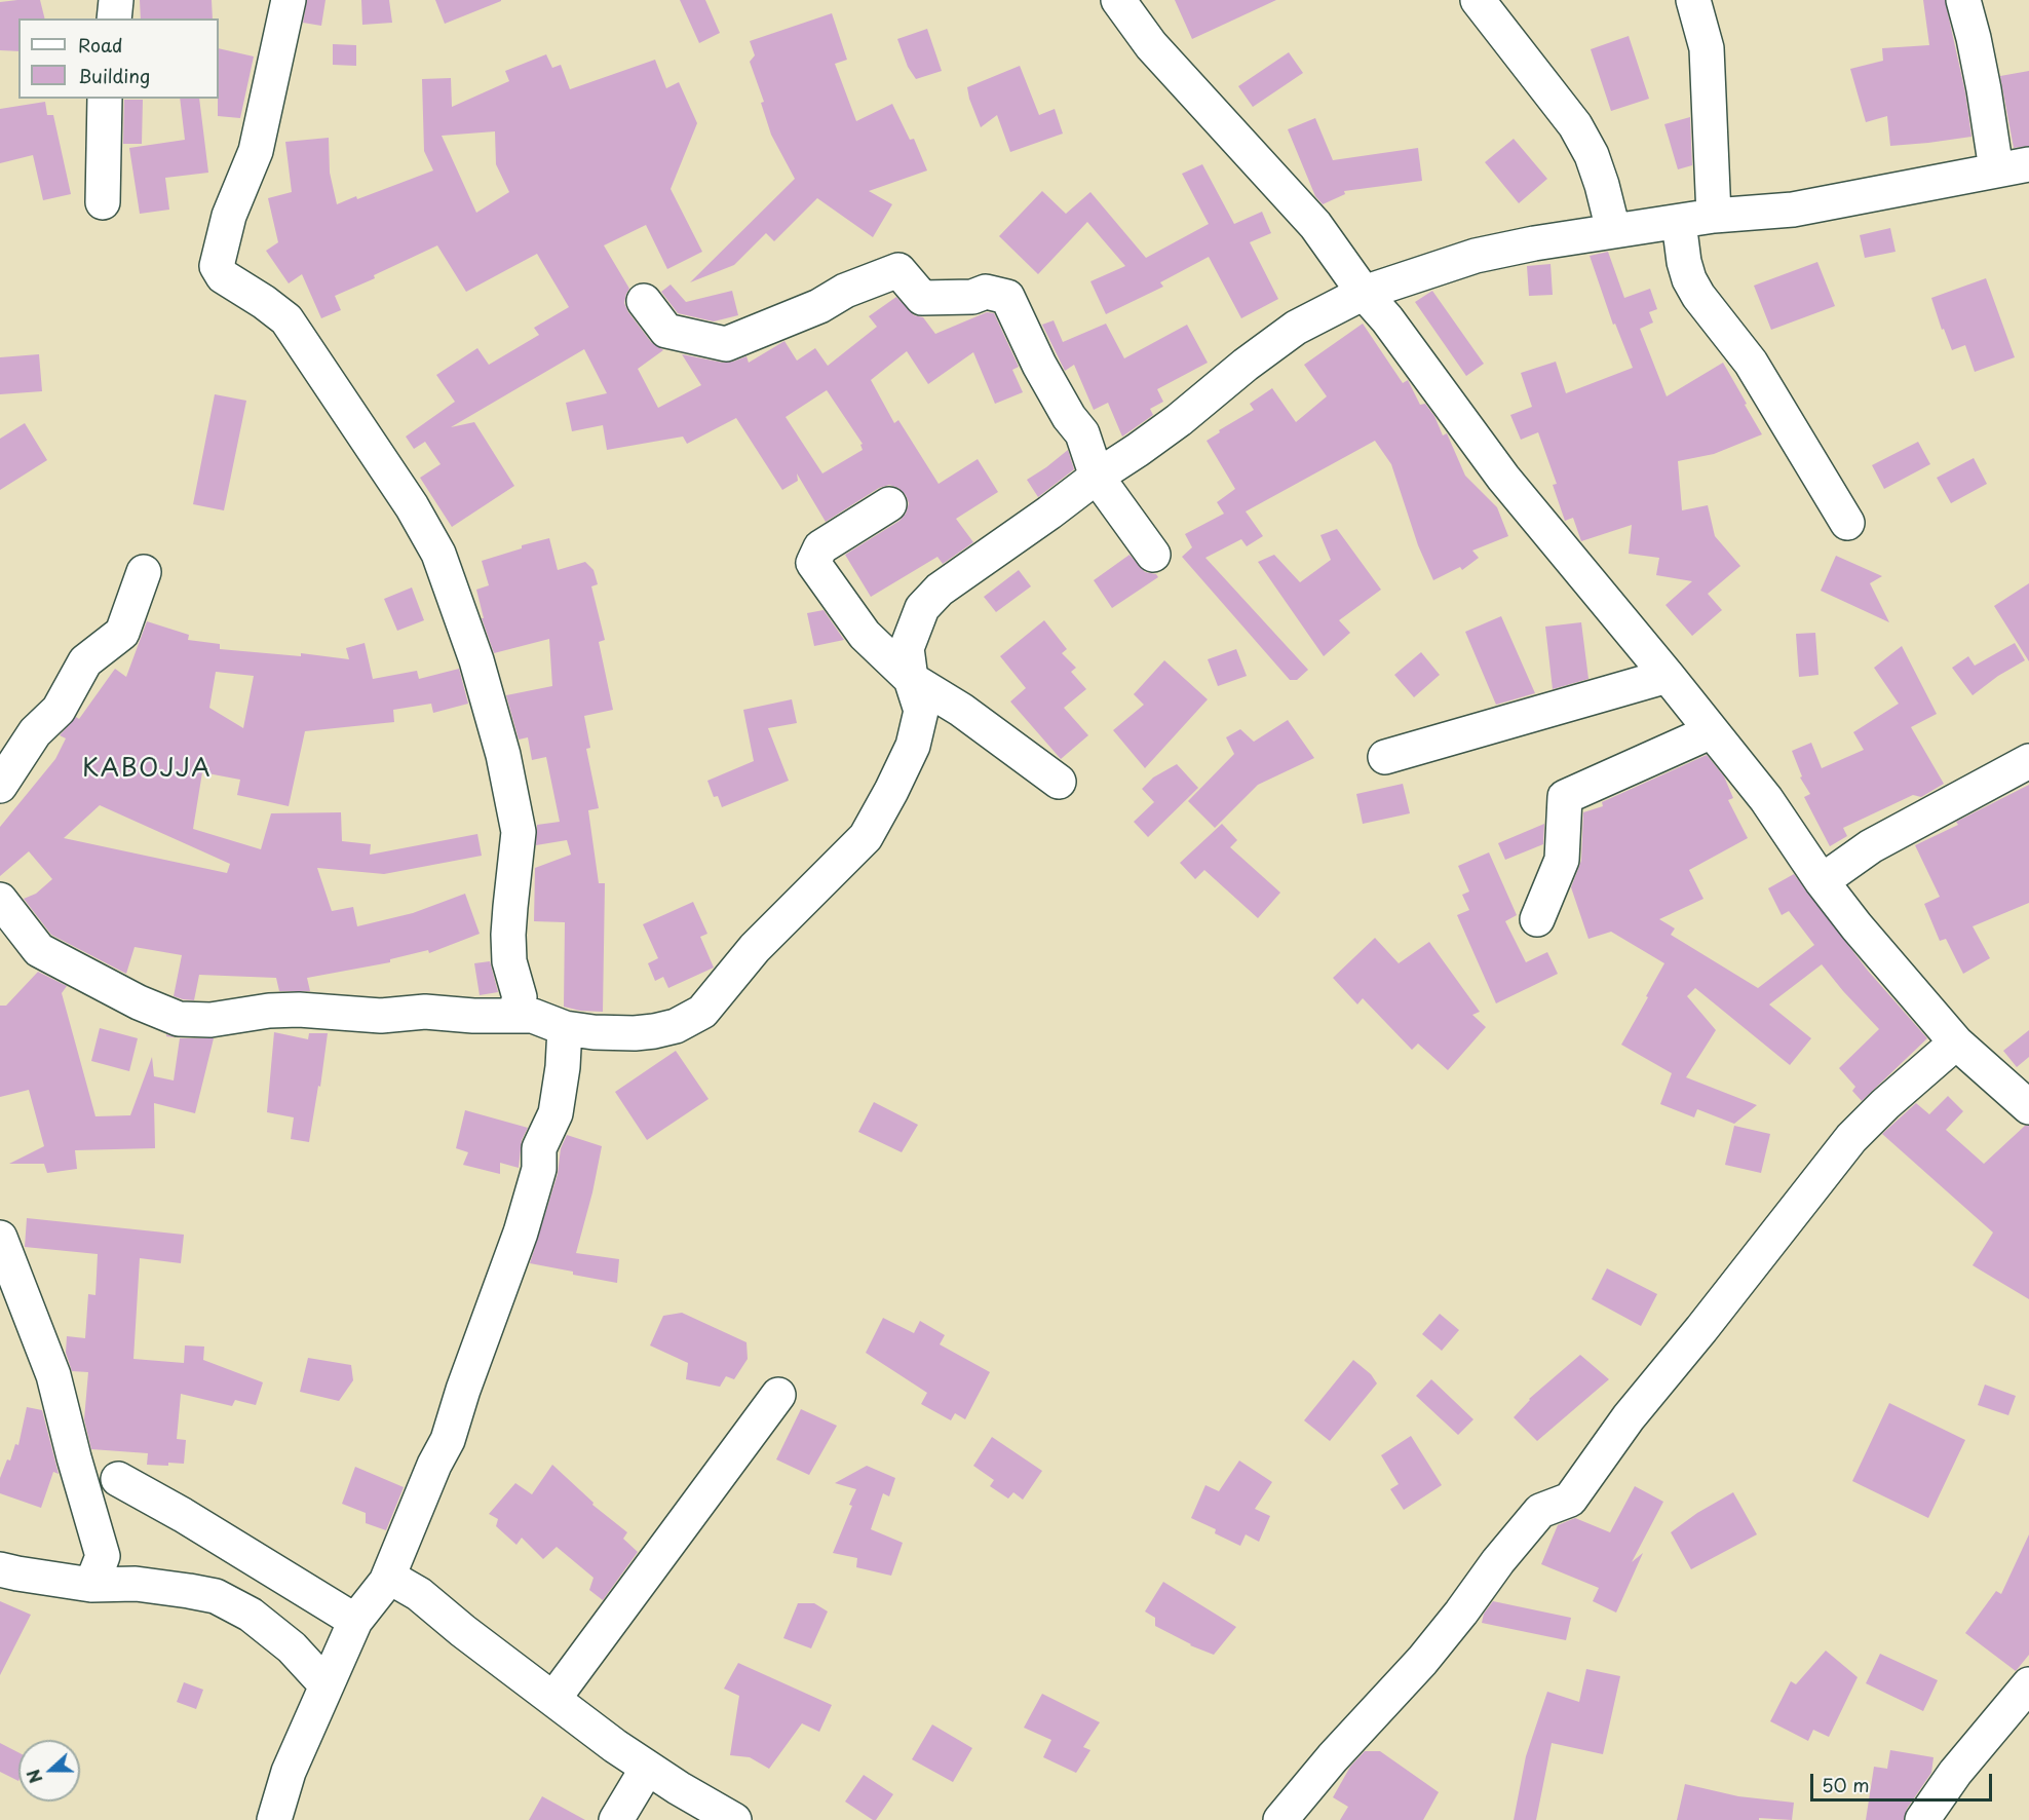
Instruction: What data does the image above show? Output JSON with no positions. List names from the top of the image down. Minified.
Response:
{"districts":["KABOJJA"],"legend":["Road","Building"],"scale_bar":"50 m","north":"left"}
